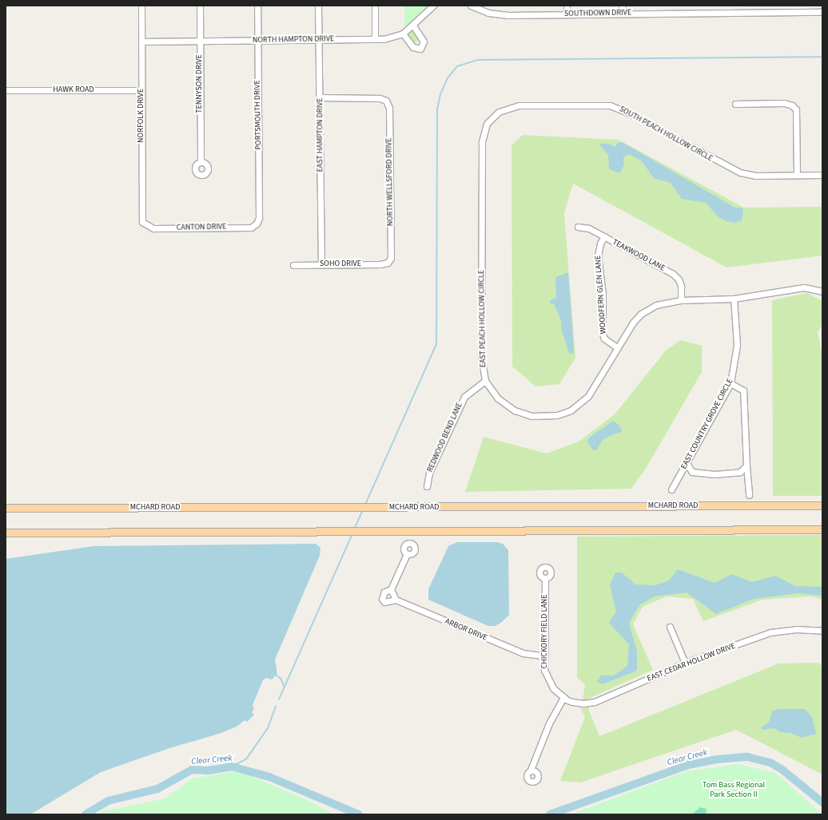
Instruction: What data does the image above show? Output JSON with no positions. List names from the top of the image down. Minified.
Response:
{"streets":{"main road":["MCHARD ROAD"],"street":["SOUTHDOWN DRIVE","NORTH HAMPTON DRIVE","TENNYSON DRIVE","HAWK ROAD","PORTSMOUTH DRIVE","NORFOLK DRIVE","SOUTH PEACH HOLLOW CIRCLE","EAST HAMPTON DRIVE","NORTH WELLSFORD DRIVE","CANTON DRIVE","TEAKWOOD LANE","SOHO DRIVE","WOODFERN GLEN LANE","EAST PEACH HOLLOW CIRCLE","EAST COUNTRY GROVE CIRCLE","REDWOOD BEND LANE","ARBOR DRIVE","CHICKORY FIELD LANE","EAST CEDAR HOLLOW DRIVE"]},"crossings":[["NORTH HAMPTON DRIVE","TENNYSON DRIVE"],["NORTH HAMPTON DRIVE","PORTSMOUTH DRIVE"],["NORTH HAMPTON DRIVE","NORFOLK DRIVE"],["NORTH HAMPTON DRIVE","EAST HAMPTON DRIVE"],["HAWK ROAD","NORFOLK DRIVE"],["PORTSMOUTH DRIVE","CANTON DRIVE"],["NORFOLK DRIVE","CANTON DRIVE"],["SOUTH PEACH HOLLOW CIRCLE","EAST PEACH HOLLOW CIRCLE"],["EAST HAMPTON DRIVE","NORTH WELLSFORD DRIVE"],["EAST HAMPTON DRIVE","SOHO DRIVE"],["NORTH WELLSFORD DRIVE","SOHO DRIVE"],["TEAKWOOD LANE","WOODFERN GLEN LANE"],["TEAKWOOD LANE","EAST PEACH HOLLOW CIRCLE"],["WOODFERN GLEN LANE","EAST PEACH HOLLOW CIRCLE"],["EAST PEACH HOLLOW CIRCLE","EAST COUNTRY GROVE CIRCLE"],["EAST PEACH HOLLOW CIRCLE","REDWOOD BEND LANE"],["ARBOR DRIVE","CHICKORY FIELD LANE"],["CHICKORY FIELD LANE","EAST CEDAR HOLLOW DRIVE"]],"water":["Clear Creek"],"parks":["Tom Bass Regional Park Section II"]}
